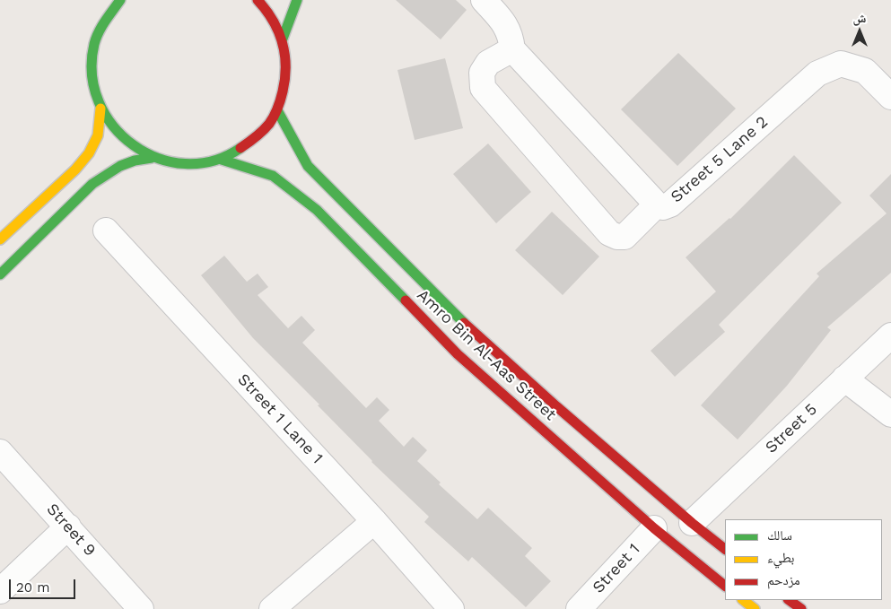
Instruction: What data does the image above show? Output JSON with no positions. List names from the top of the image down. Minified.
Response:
{"streets":{"main road":["Amro Bin Al-Aas Street"],"street":["Street 5 Lane 2","Street 1 Lane 1","Street 5","Street 9","Street 1"]},"crossings":[["Amro Bin Al-Aas Street","Street 5"],["Amro Bin Al-Aas Street","Street 1"]],"legend":["سالك","بطيء","مزدحم"],"scale_bar":"20 m","north":"top"}
